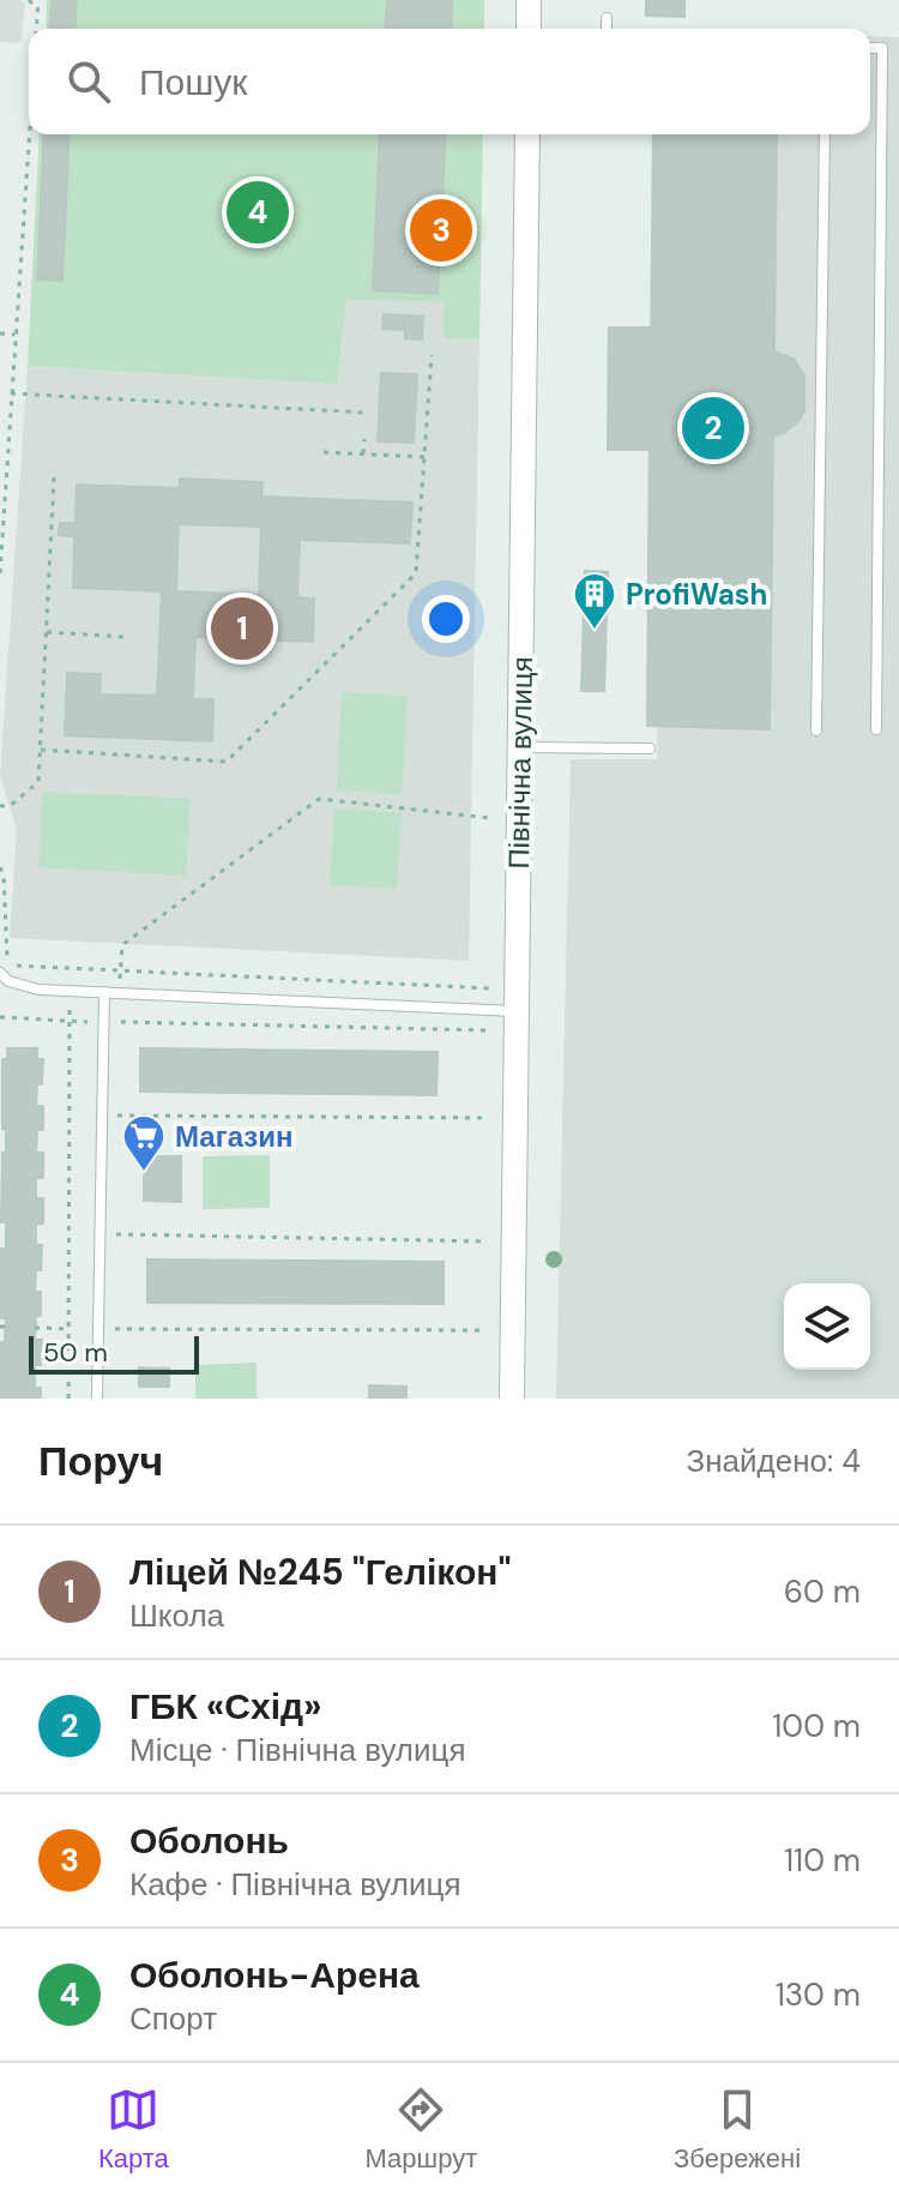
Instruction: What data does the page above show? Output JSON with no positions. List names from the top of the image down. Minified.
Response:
{"streets":{"street":["Північна вулиця"]},"places":{"building":["ProfiWash"],"supermarket":["Магазин"]},"scale_bar":"50 m","page":{"search":"Пошук","pins":["4","3","2","1"],"scale":"50 m","heading":["Поруч","Знайдено: 4"],"list":[{"mark":"1","name":"Ліцей №245 \"Гелікон\"","note":"Школа","value":"60 m"},{"mark":"2","name":"ГБК «Схід»","note":"Місце · Північна вулиця","value":"100 m"},{"mark":"3","name":"Оболонь","note":"Кафе · Північна вулиця","value":"110 m"},{"mark":"4","name":"Оболонь-Арена","note":"Спорт","value":"130 m"}],"nav":["Карта","Маршрут","Збережені"]}}
